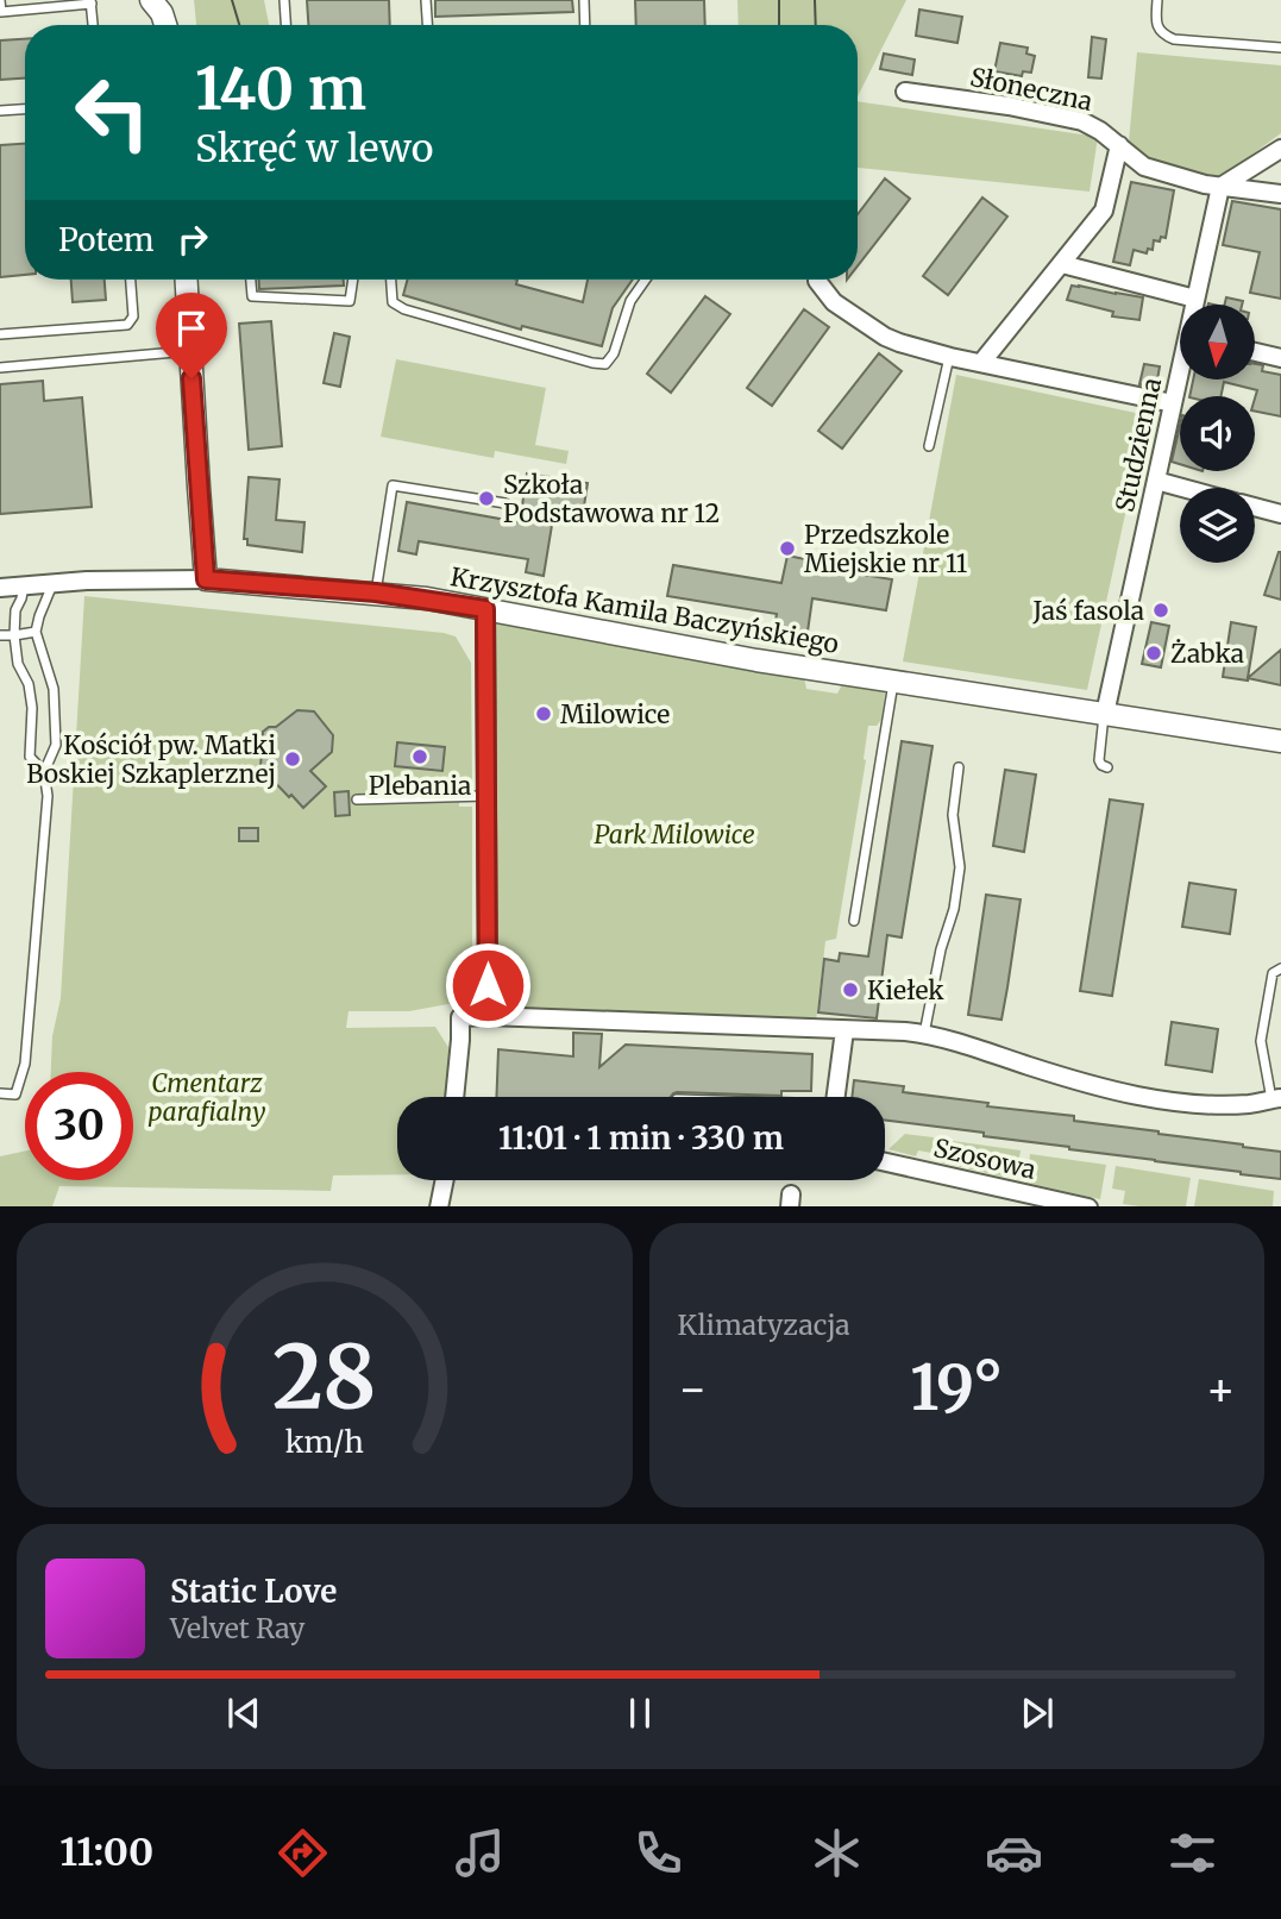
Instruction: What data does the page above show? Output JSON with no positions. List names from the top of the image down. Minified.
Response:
{"streets":{"street":["Słoneczna","Studzienna","Krzysztofa Kamila Baczyńskiego","Szosowa"]},"crossings":[["Słoneczna","Studzienna"],["Studzienna","Krzysztofa Kamila Baczyńskiego"]],"parks":["Park Milowice","Cmentarz parafialny"],"places":["Szkoła Podstawowa nr 12","Przedszkole Miejskie nr 11","Jaś fasola","Żabka","Milowice","Plebania","Kościół pw. Matki Boskiej Szkaplerznej","Kiełek"],"north":"bottom","page":{"turn":["140 m","Skręć w lewo"],"then":"Potem","limit":"30","trip":"11:01 · 1 min · 330 m","tile":"Klimatyzacja","heat":["−","19°","+"],"song":["Static Love","Velvet Ray"],"tabs":"11:00","gauge":["28","km/h"]}}
